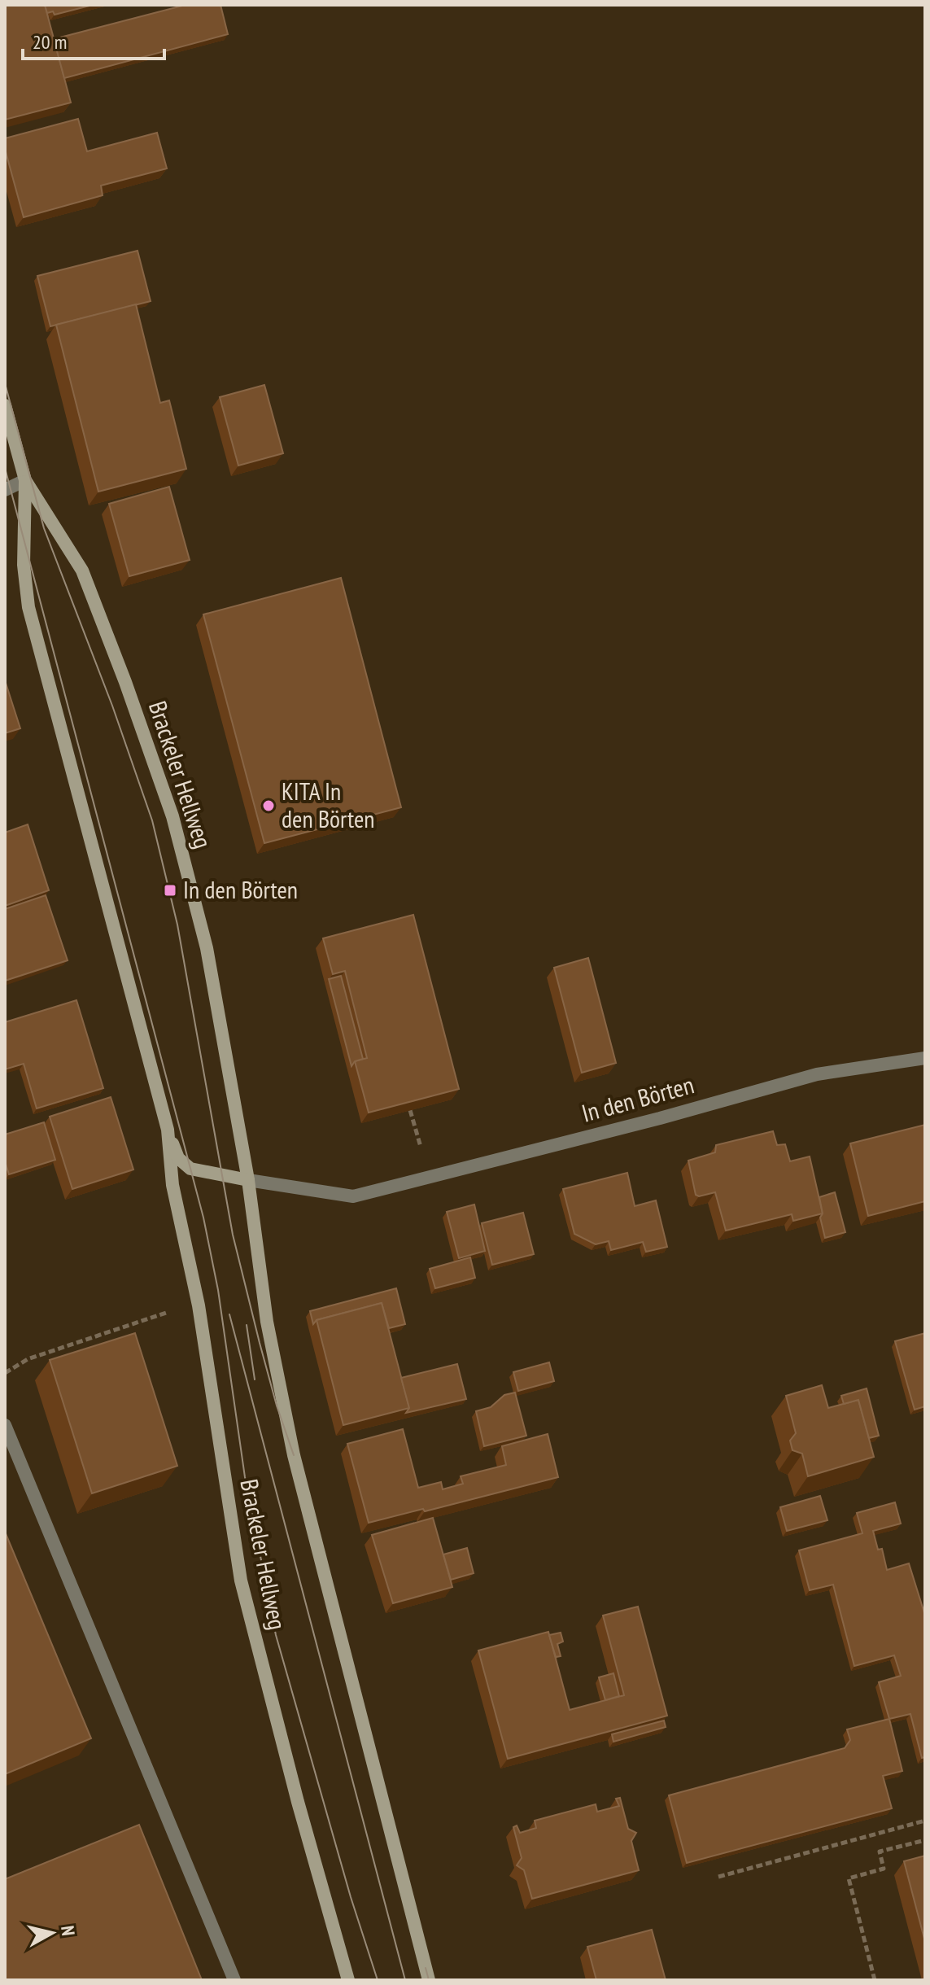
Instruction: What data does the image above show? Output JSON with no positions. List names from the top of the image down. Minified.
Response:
{"streets":{"main road":["Brackeler Hellweg"],"street":["In den Börten"]},"crossings":[["Brackeler Hellweg","In den Börten"]],"places":{"other":["KITA In den Börten"],"transit":["In den Börten"]},"scale_bar":"20 m","north":"right"}
